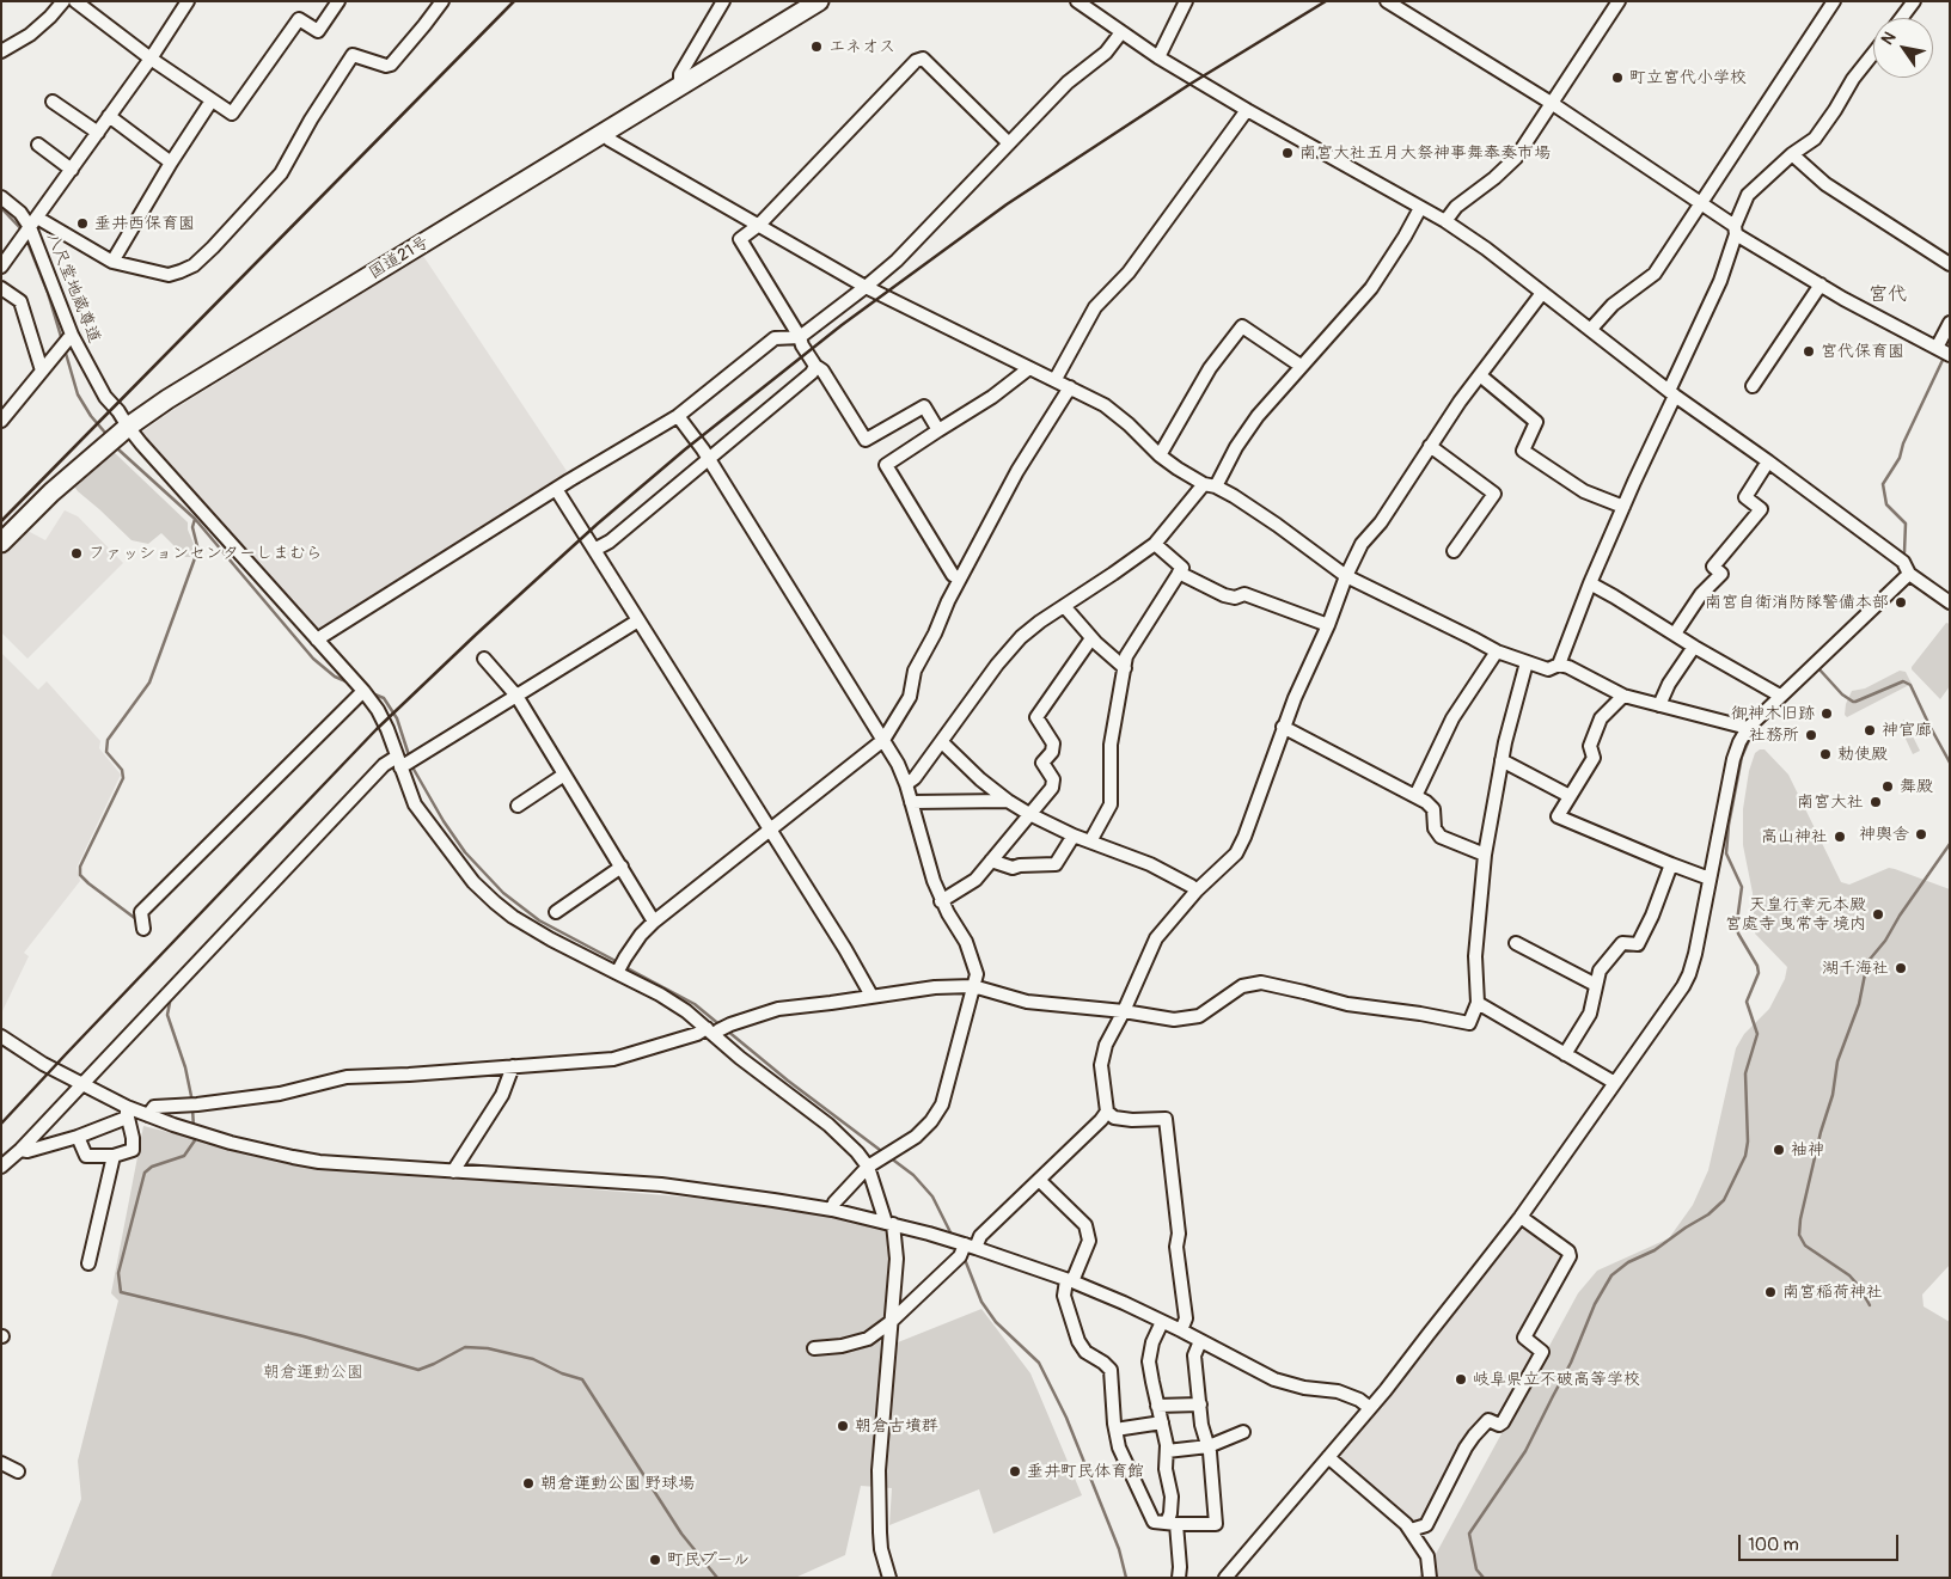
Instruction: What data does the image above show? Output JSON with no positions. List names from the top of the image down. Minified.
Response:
{"streets":{"highway":["国道21号"],"street":["八尺堂地蔵尊道"]},"crossings":[["国道21号","八尺堂地蔵尊道"]],"districts":["宮代"],"parks":["朝倉運動公園"],"places":["エネオス","町立宮代小学校","南宮大社五月大祭神事舞奉奏市場","垂井西保育園","宮代保育園","ファッションセンターしまむら","南宮自衛消防隊警備本部","御神木旧跡","神官廊","社務所","勅使殿","舞殿","南宮大社","神輿舎","高山神社","天皇行幸元本殿 宮處寺 曳常寺 境内","湖千海社","袖神","南宮稲荷神社","岐阜県立不破高等学校","朝倉古墳群","垂井町民体育館","朝倉運動公園 野球場","町民プール"],"scale_bar":"100 m","north":"top left"}
